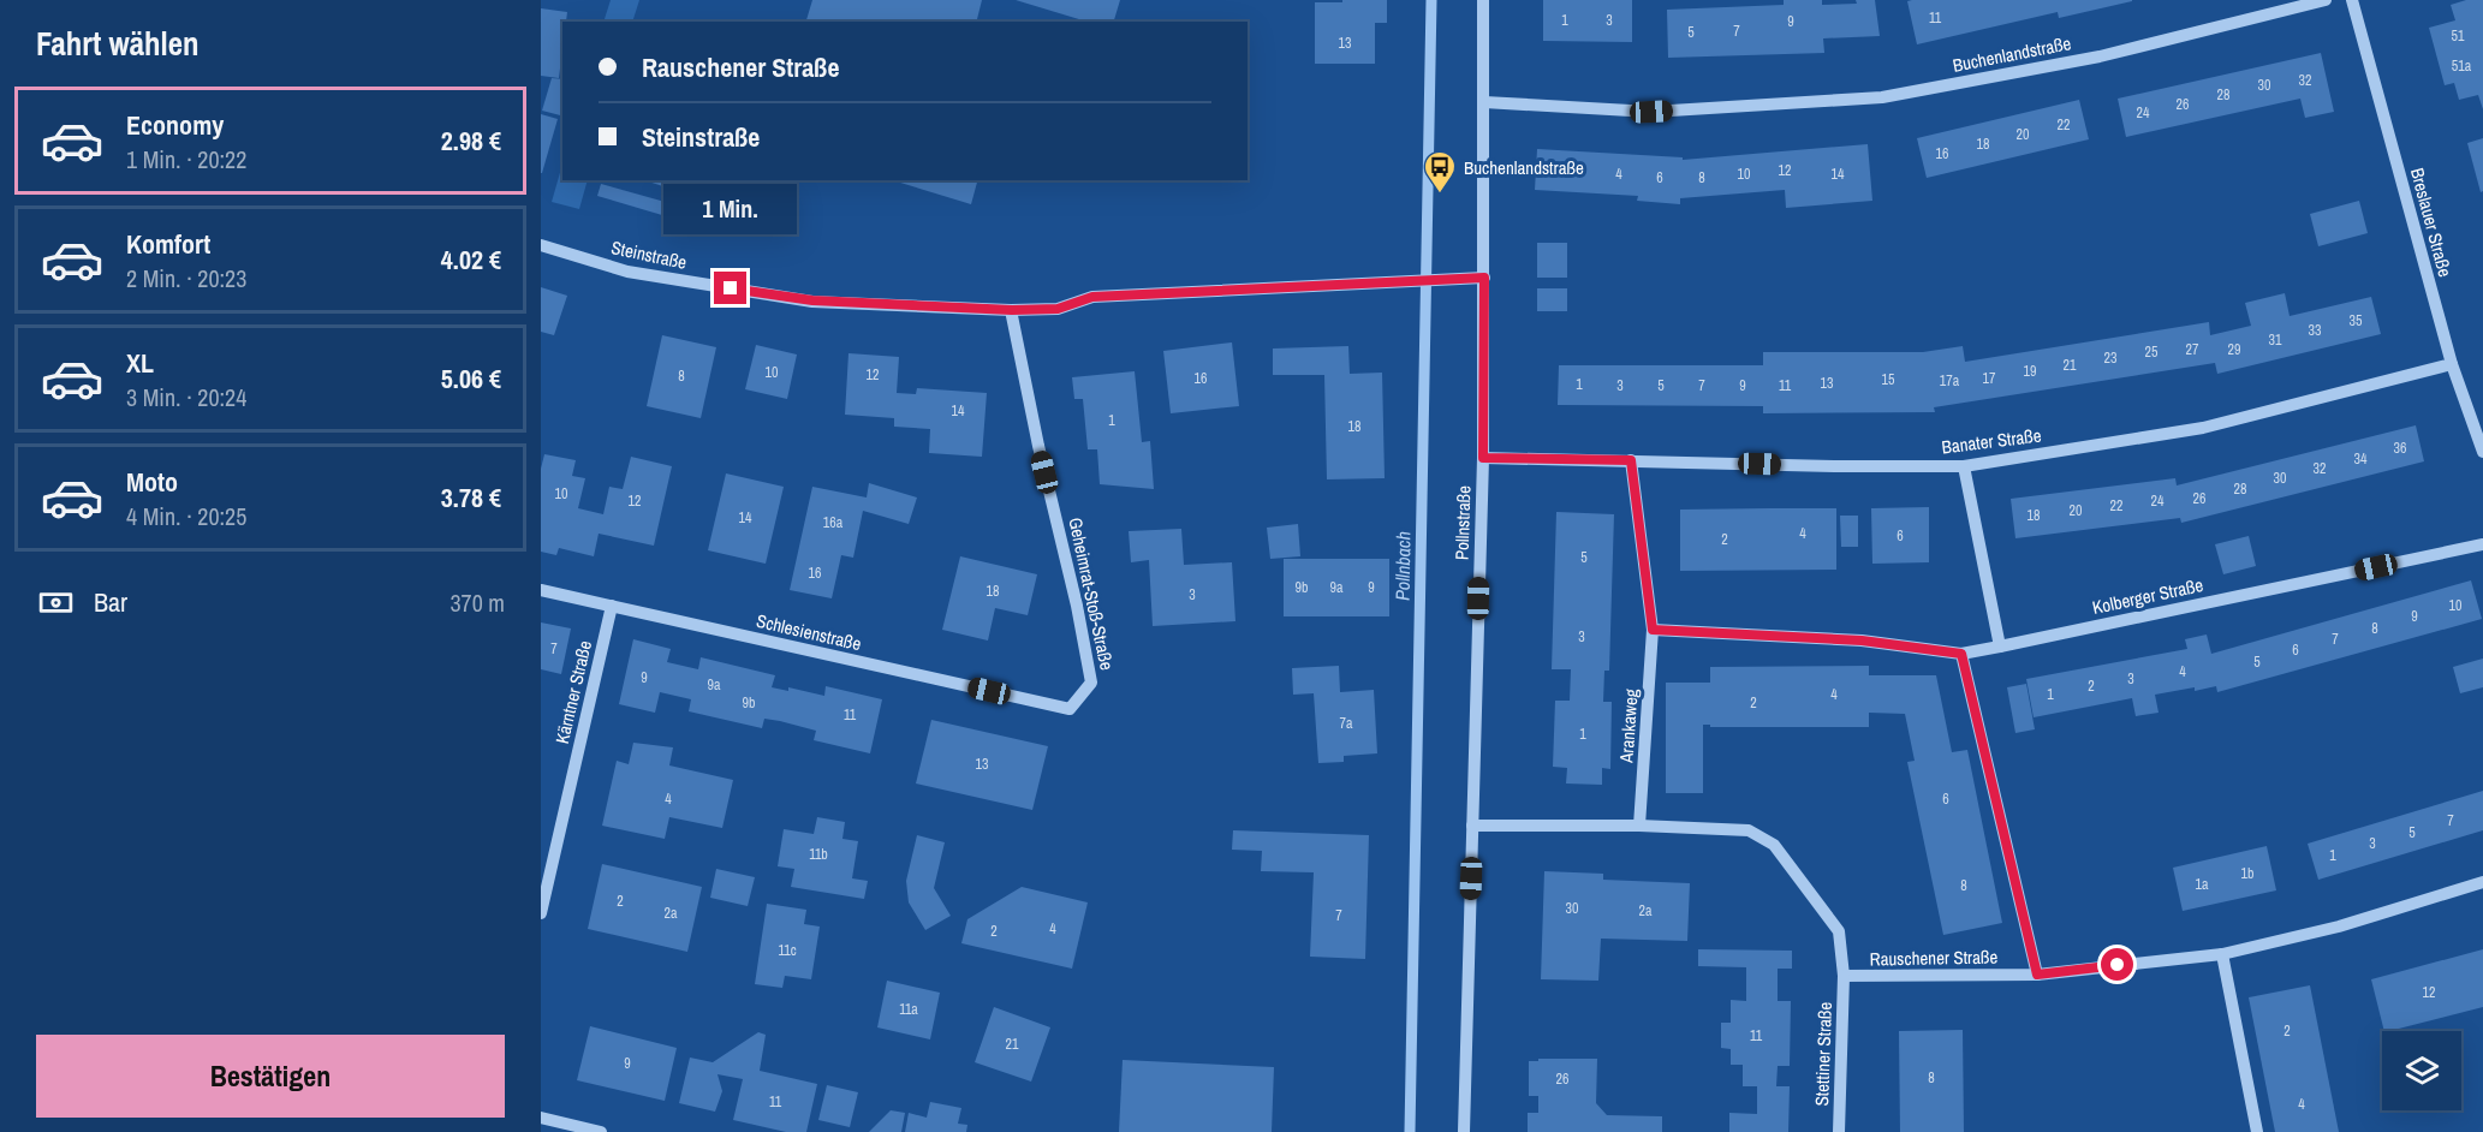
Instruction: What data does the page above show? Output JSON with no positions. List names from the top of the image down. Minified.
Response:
{"streets":{"street":["Buchenlandstraße","Breslauer Straße","Steinstraße","Banater Straße","Pollnstraße","Geheimrat-Stoß-Straße","Kolberger Straße","Schlesienstraße","Kärntner Straße","Arankaweg","Rauschener Straße","Stettiner Straße"]},"crossings":[["Buchenlandstraße","Pollnstraße"],["Breslauer Straße","Banater Straße"],["Steinstraße","Pollnstraße"],["Steinstraße","Geheimrat-Stoß-Straße"],["Banater Straße","Pollnstraße"],["Banater Straße","Arankaweg"],["Geheimrat-Stoß-Straße","Schlesienstraße"],["Schlesienstraße","Kärntner Straße"],["Rauschener Straße","Stettiner Straße"]],"water":["Pollnbach"],"places":{"bus stop":["Buchenlandstraße"]},"house_numbers":["11","1","3","9","7","5","51","13","51a","32","30","28","26","24","22","20","18","16","12","4","10","14","6","8","35","33","31","27","29","25","23","21","19","10","12","8","16","17","15","17a","13","1","3","5","7","9","11","14","1","18","36","34","32","30","28","10","26","12","24","22","20","18","14","16a","4","6","2","5","16","9b","9a","9","18","3","10","9","8","3","7","7","6","5","4","9","3","9a","2","4","1","9b","2","11","7a","1","13","4","6","7","5","3","11b","1","1b","1a","8","2","30","2a","2a","7","4","2","11c","12","11a","2","11","21","9","8","26","11","4"],"page":{"heading":"Fahrt wählen","banner":["Rauschener Straße","Steinstraße"],"list":[{"name":"Economy","note":"1 Min. · 20:22","value":"2.98 €"},{"name":"Komfort","note":"2 Min. · 20:23","value":"4.02 €"},{"name":"XL","note":"3 Min. · 20:24","value":"5.06 €"},{"name":"Moto","note":"4 Min. · 20:25","value":"3.78 €"}],"bubble":"1 Min.","pay":["Bar","370 m"],"buttons":"Bestätigen"}}
